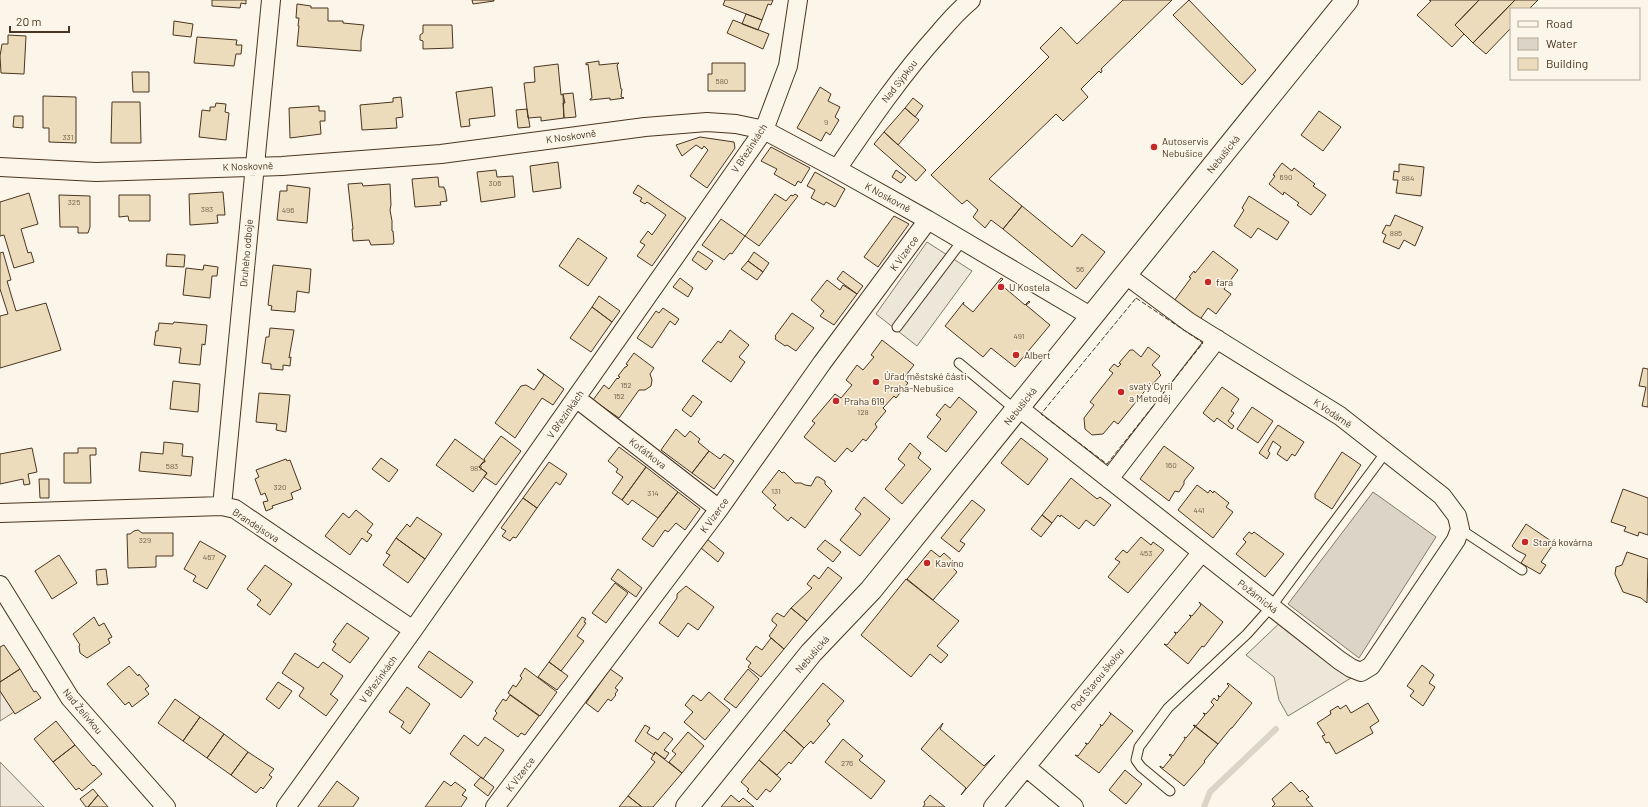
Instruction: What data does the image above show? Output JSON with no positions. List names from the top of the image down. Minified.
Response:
{"streets":{"street":["Nad Sýpkou","K Noskovně","V Březinkách","Nebušická","Druhého odboje","K Vizerce","K Vodárně","Koťátkova","Brandejsova","Požárnická","Pod Starou školou","Nad Želivkou"]},"crossings":[["Nad Sýpkou","K Noskovně"],["K Noskovně","V Březinkách"],["K Noskovně","Nebušická"],["K Noskovně","Druhého odboje"],["K Noskovně","K Vizerce"],["V Březinkách","Koťátkova"],["V Březinkách","Brandejsova"],["Nebušická","K Vodárně"],["Nebušická","Požárnická"],["Druhého odboje","Brandejsova"],["K Vizerce","Koťátkova"],["K Vodárně","Požárnická"],["Požárnická","Pod Starou školou"]],"places":["Autoservis Nebušice","fara","U Kostela","Albert","Úřad městské části Praha-Nebušice","svatý Cyril a Metoděj","Praha 619","Stará kovárna","Kavíno"],"house_numbers":["580","9","331","690","884","306","325","383","496","885","56","491","152","152","128","160","583","987","320","131","314","441","329","453","467","276"],"legend":["Road","Water","Building"],"scale_bar":"20 m"}
